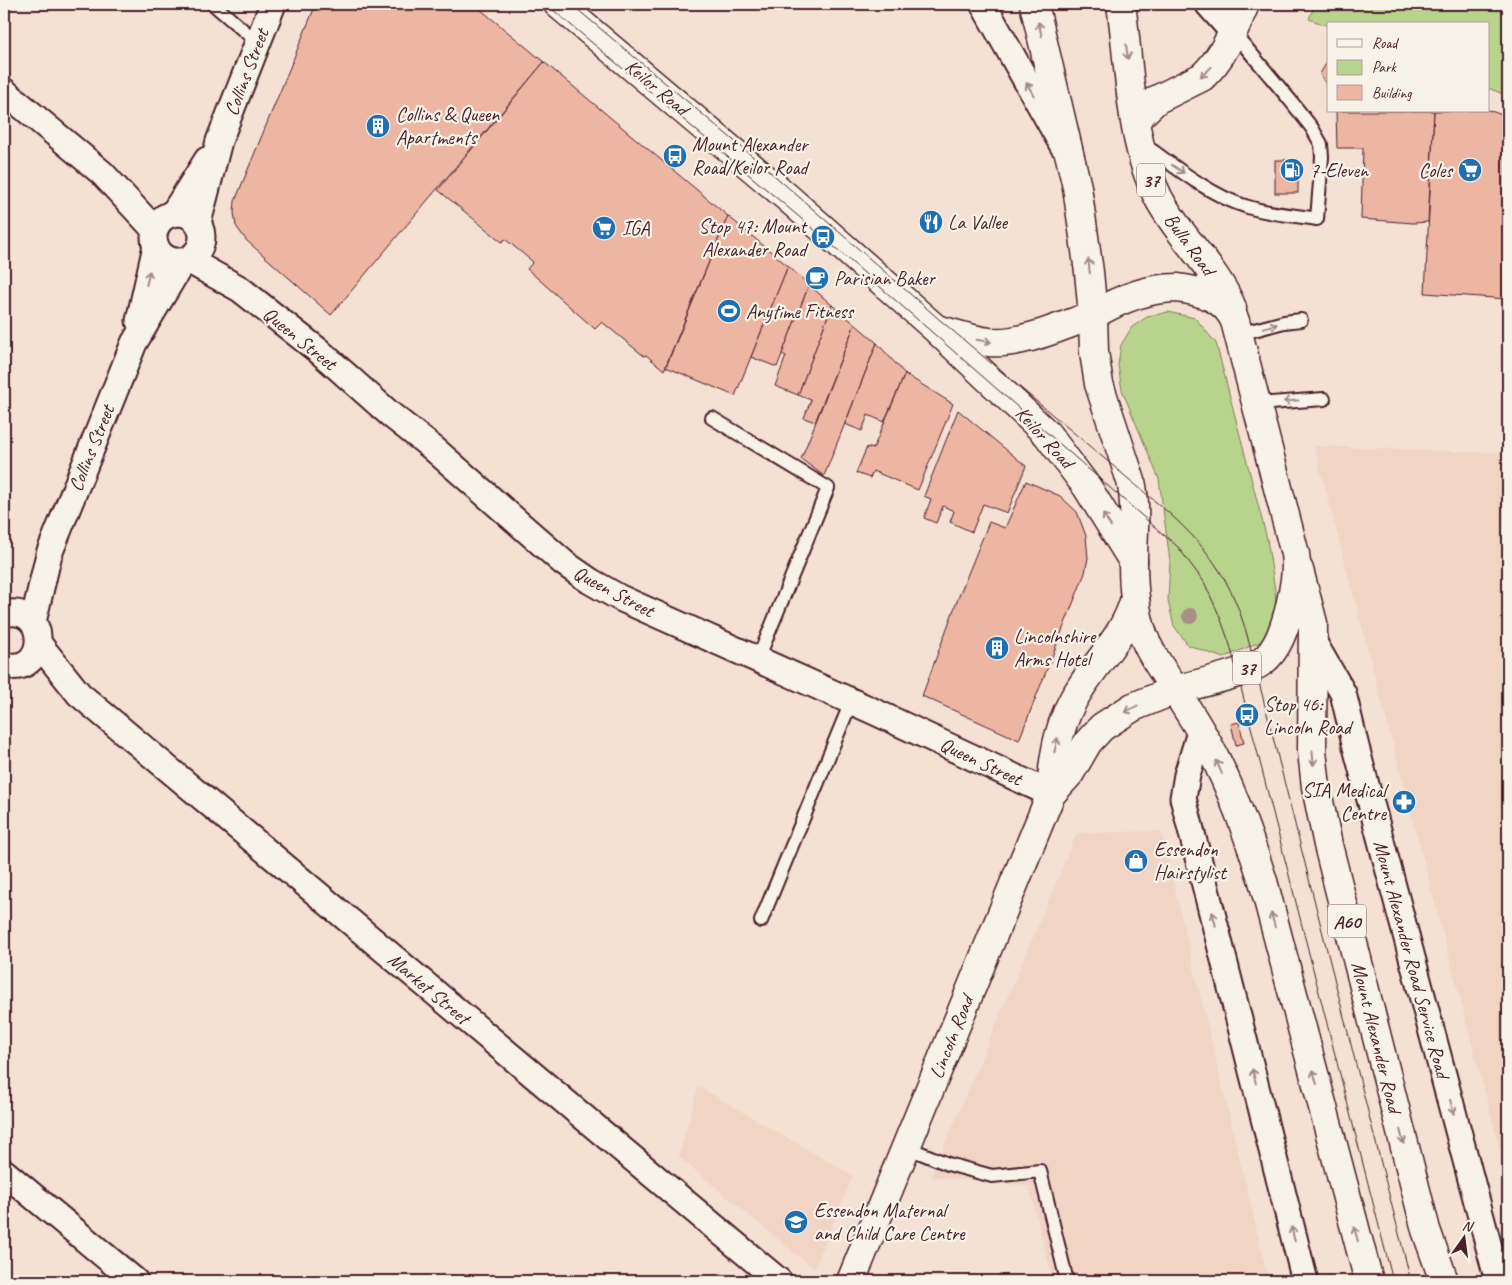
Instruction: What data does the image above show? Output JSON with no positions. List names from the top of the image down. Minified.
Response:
{"streets":{"main road":["Keilor Road","37","Bulla Road","A60","Lincoln Road","Mount Alexander Road"],"street":["Collins Street","Queen Street","Mount Alexander Road Service Road","Market Street"]},"crossings":[["Collins Street","Queen Street"],["Collins Street","Market Street"],["Keilor Road","37"],["37","Bulla Road"],["37","Lincoln Road"],["37","Mount Alexander Road"],["Queen Street","Lincoln Road"],["Mount Alexander Road Service Road","Mount Alexander Road"]],"places":{"building":["Collins & Queen Apartments","Lincolnshire Arms Hotel"],"bus stop":["Mount Alexander Road/Keilor Road","Stop 47: Mount Alexander Road","Stop 46: Lincoln Road"],"fuel station":["7-Eleven"],"supermarket":["Coles","IGA"],"restaurant":["La Vallee"],"cafe":["Parisian Baker"],"sports":["Anytime Fitness"],"pharmacy":["SIA Medical Centre"],"shop":["Essendon Hairstylist"],"school or university":["Essendon Maternal and Child Care Centre"]},"legend":["Road","Park","Building"],"north":"top"}
